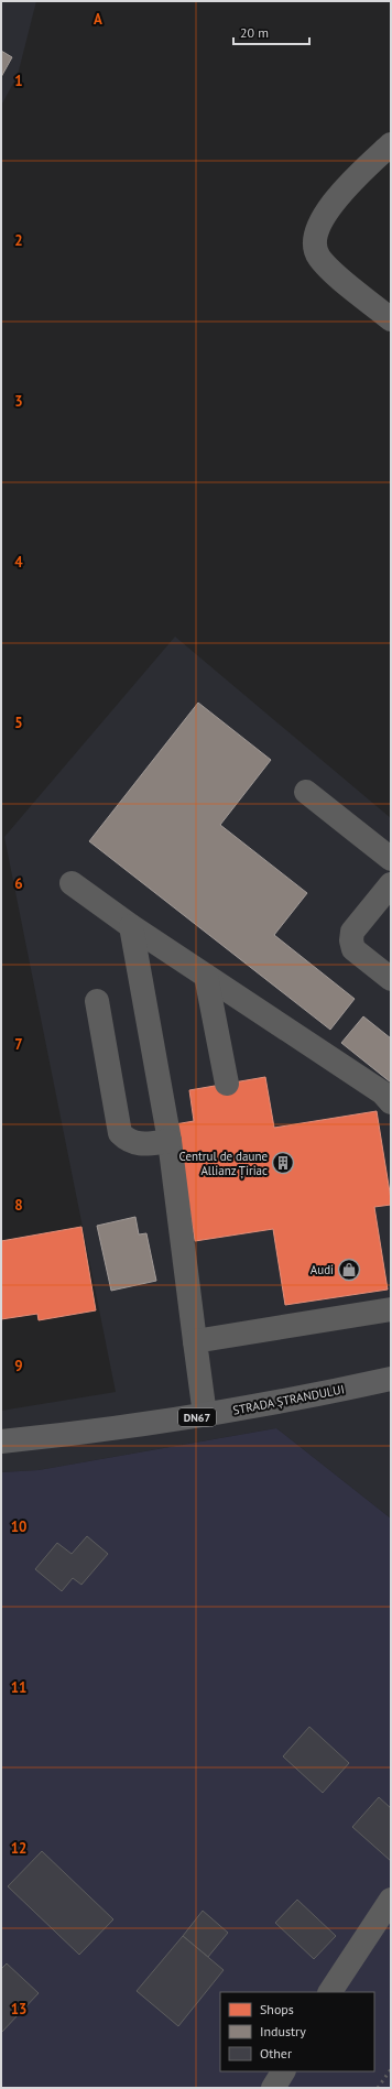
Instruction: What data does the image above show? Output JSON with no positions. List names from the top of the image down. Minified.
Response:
{"streets":{"main road":["STRADA ȘTRANDULUI","DN67"]},"places":{"building":["Centrul de daune Allianz Țiriac"],"shop":["Audi"]},"legend":["Shops","Industry","Other"],"scale_bar":"20 m","grid":{"columns":["A"],"rows":["1","2","3","4","5","6","7","8","9","10","11","12","13"]}}
